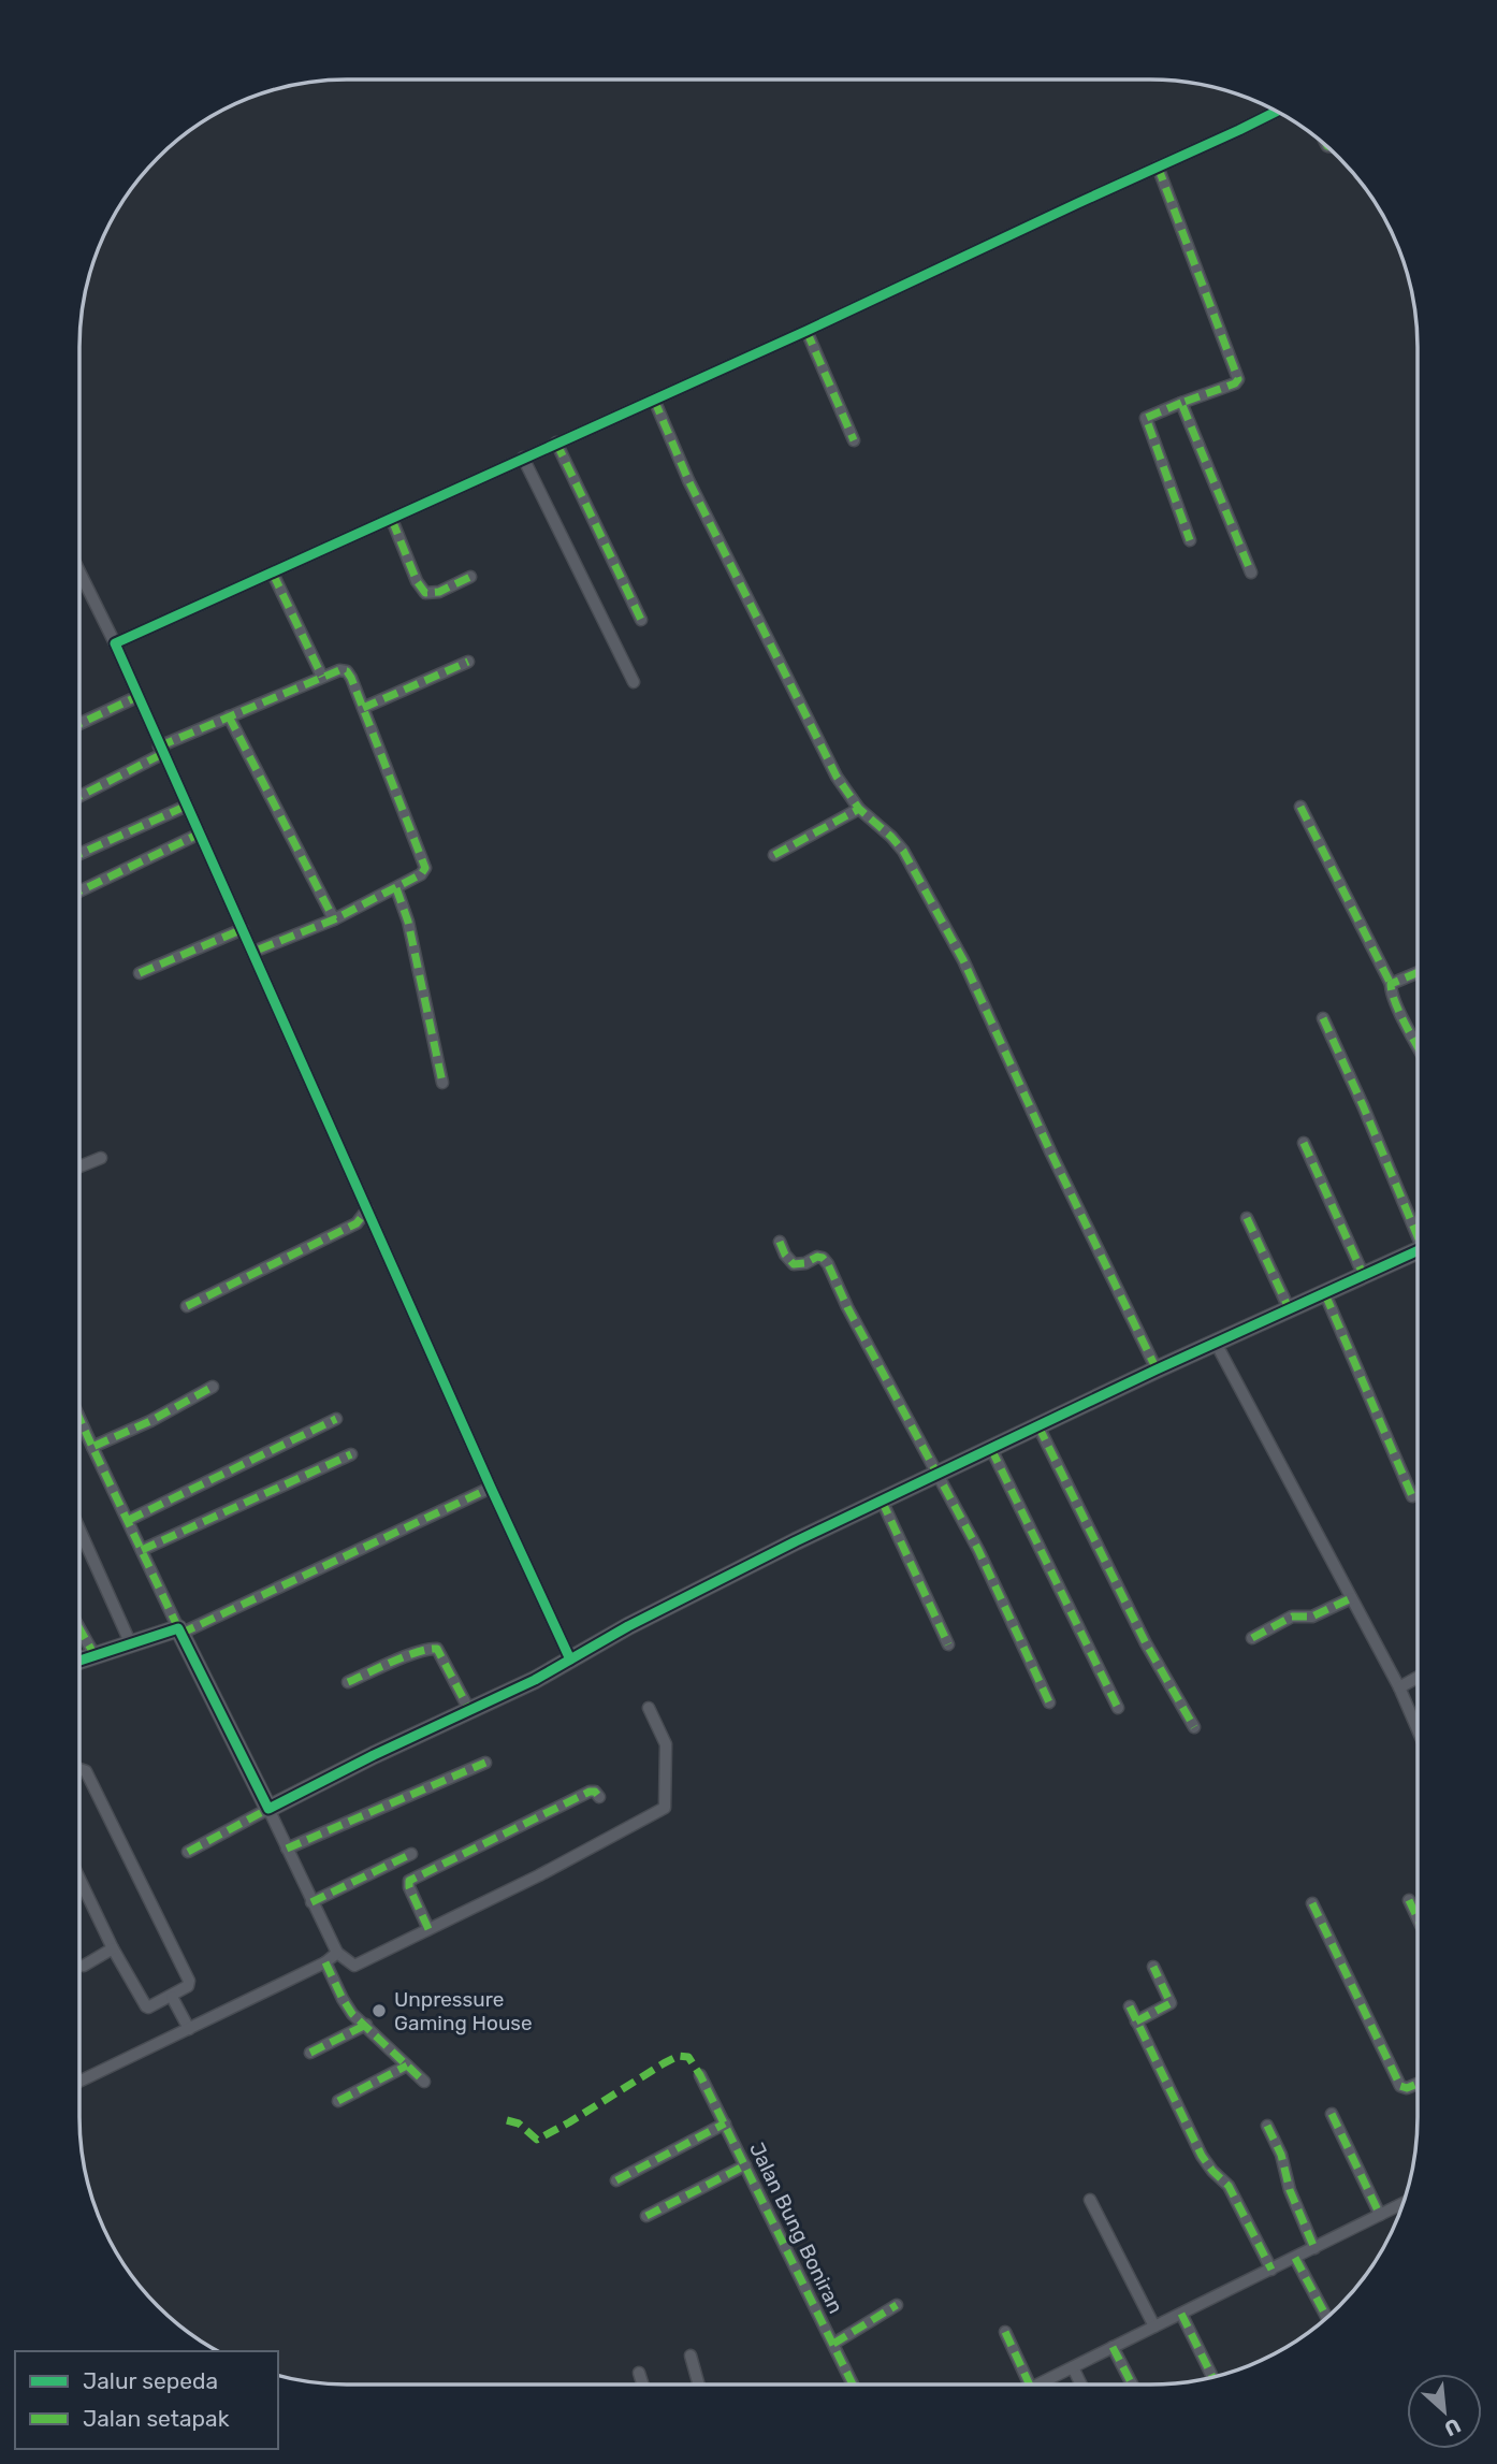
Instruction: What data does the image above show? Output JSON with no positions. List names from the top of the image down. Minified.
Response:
{"streets":{"street":["Jalan Bung Boniran"]},"places":["Unpressure Gaming House"],"legend":["Jalur sepeda","Jalan setapak"],"north":"bottom right"}
